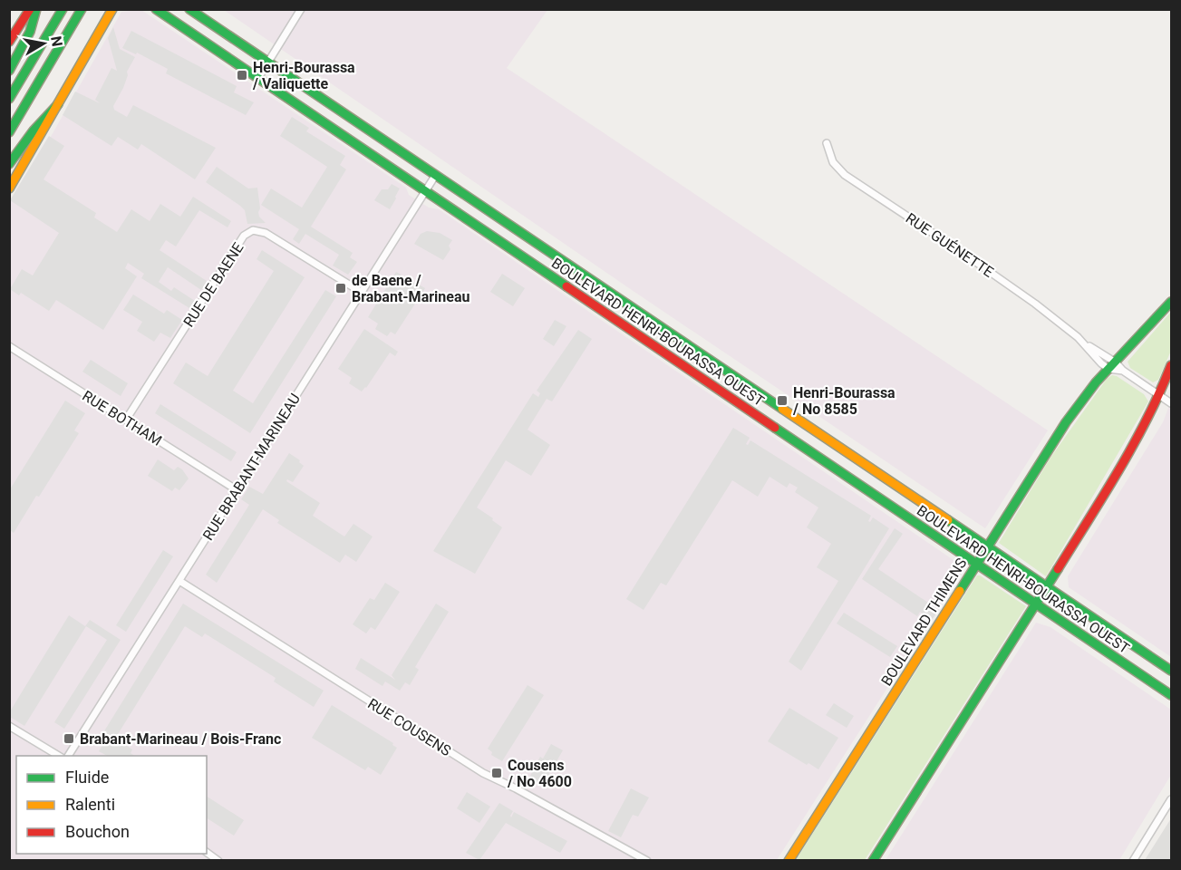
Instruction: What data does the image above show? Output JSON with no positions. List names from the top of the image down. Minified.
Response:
{"streets":{"main road":["BOULEVARD HENRI-BOURASSA OUEST","BOULEVARD THIMENS"],"street":["RUE GUÉNETTE","RUE DE BAENE","RUE BOTHAM","RUE BRABANT-MARINEAU","RUE COUSENS"]},"crossings":[["RUE GUÉNETTE","BOULEVARD THIMENS"],["RUE DE BAENE","RUE BOTHAM"],["RUE DE BAENE","RUE BRABANT-MARINEAU"],["BOULEVARD HENRI-BOURASSA OUEST","RUE BRABANT-MARINEAU"],["BOULEVARD HENRI-BOURASSA OUEST","BOULEVARD THIMENS"],["RUE BOTHAM","RUE BRABANT-MARINEAU"],["RUE BRABANT-MARINEAU","RUE COUSENS"]],"places":{"transit":["Henri-Bourassa / Valiquette","de Baene / Brabant-Marineau","Henri-Bourassa / No 8585","Brabant-Marineau / Bois-Franc","Cousens / No 4600"]},"legend":["Fluide","Ralenti","Bouchon"],"north":"right"}
